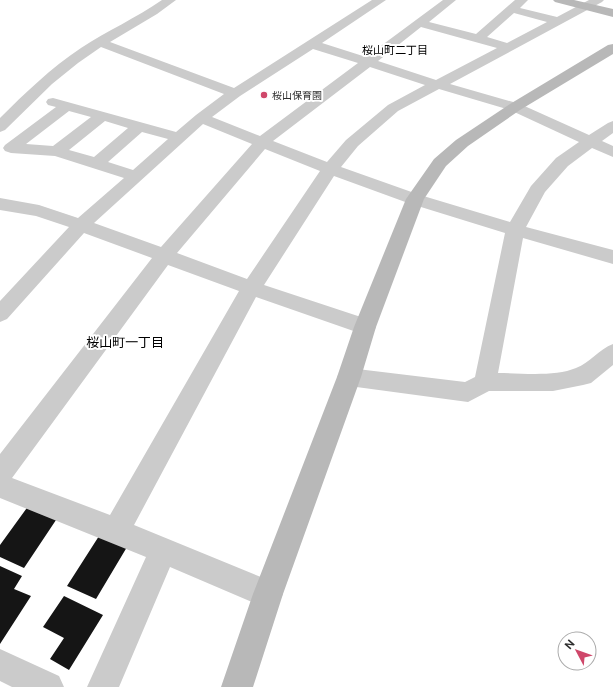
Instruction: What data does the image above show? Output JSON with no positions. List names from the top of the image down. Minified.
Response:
{"districts":["桜山町二丁目","桜山町一丁目"],"places":["桜山保育園"],"north":"top left"}
